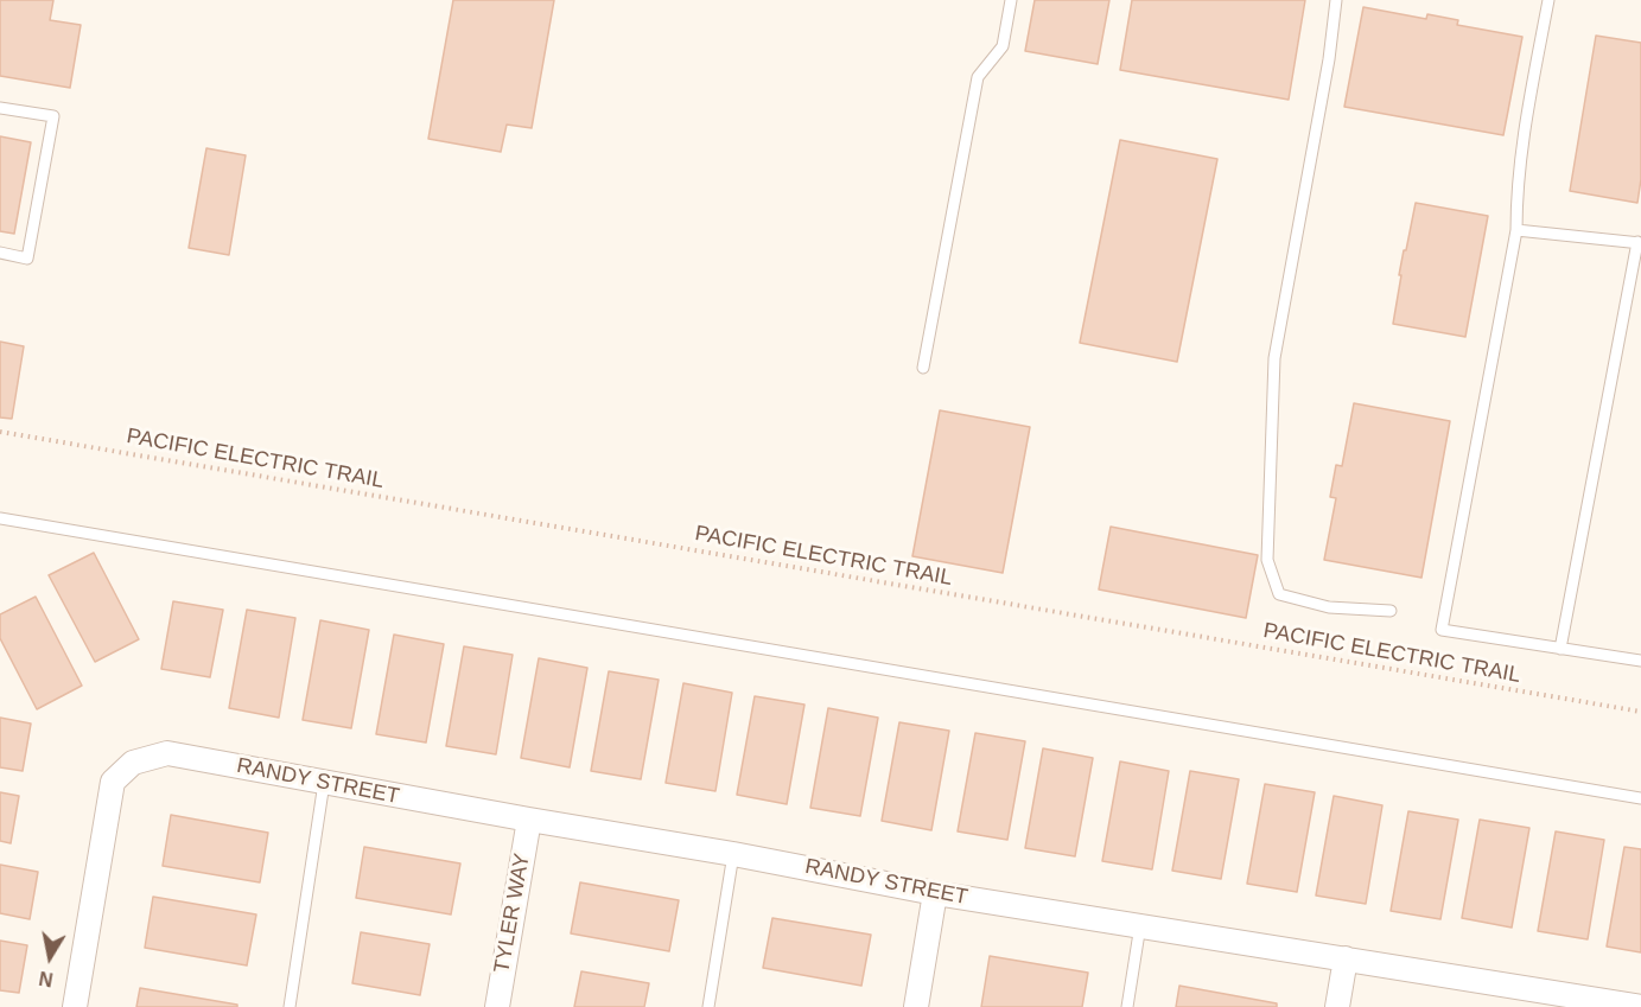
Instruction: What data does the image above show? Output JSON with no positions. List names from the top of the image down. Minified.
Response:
{"streets":{"street":["RANDY STREET","TYLER WAY"],"path":["PACIFIC ELECTRIC TRAIL"]},"crossings":[["RANDY STREET","TYLER WAY"]],"north":"bottom"}
